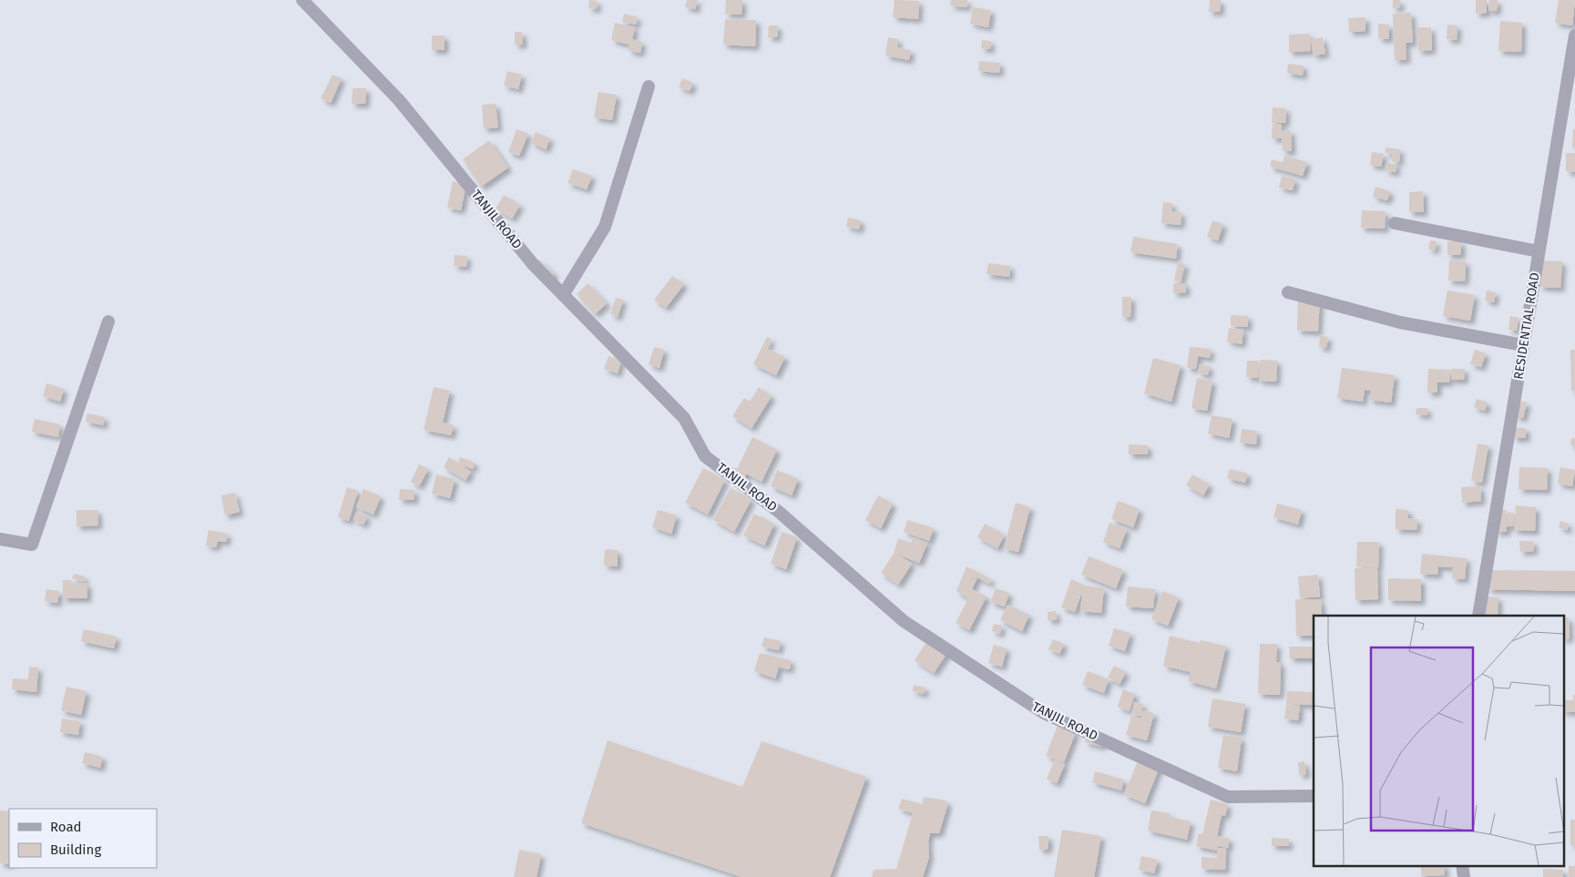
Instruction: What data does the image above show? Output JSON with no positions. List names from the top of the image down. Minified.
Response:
{"streets":{"street":["TANJIL ROAD","RESIDENTIAL ROAD"]},"legend":["Road","Building"]}
